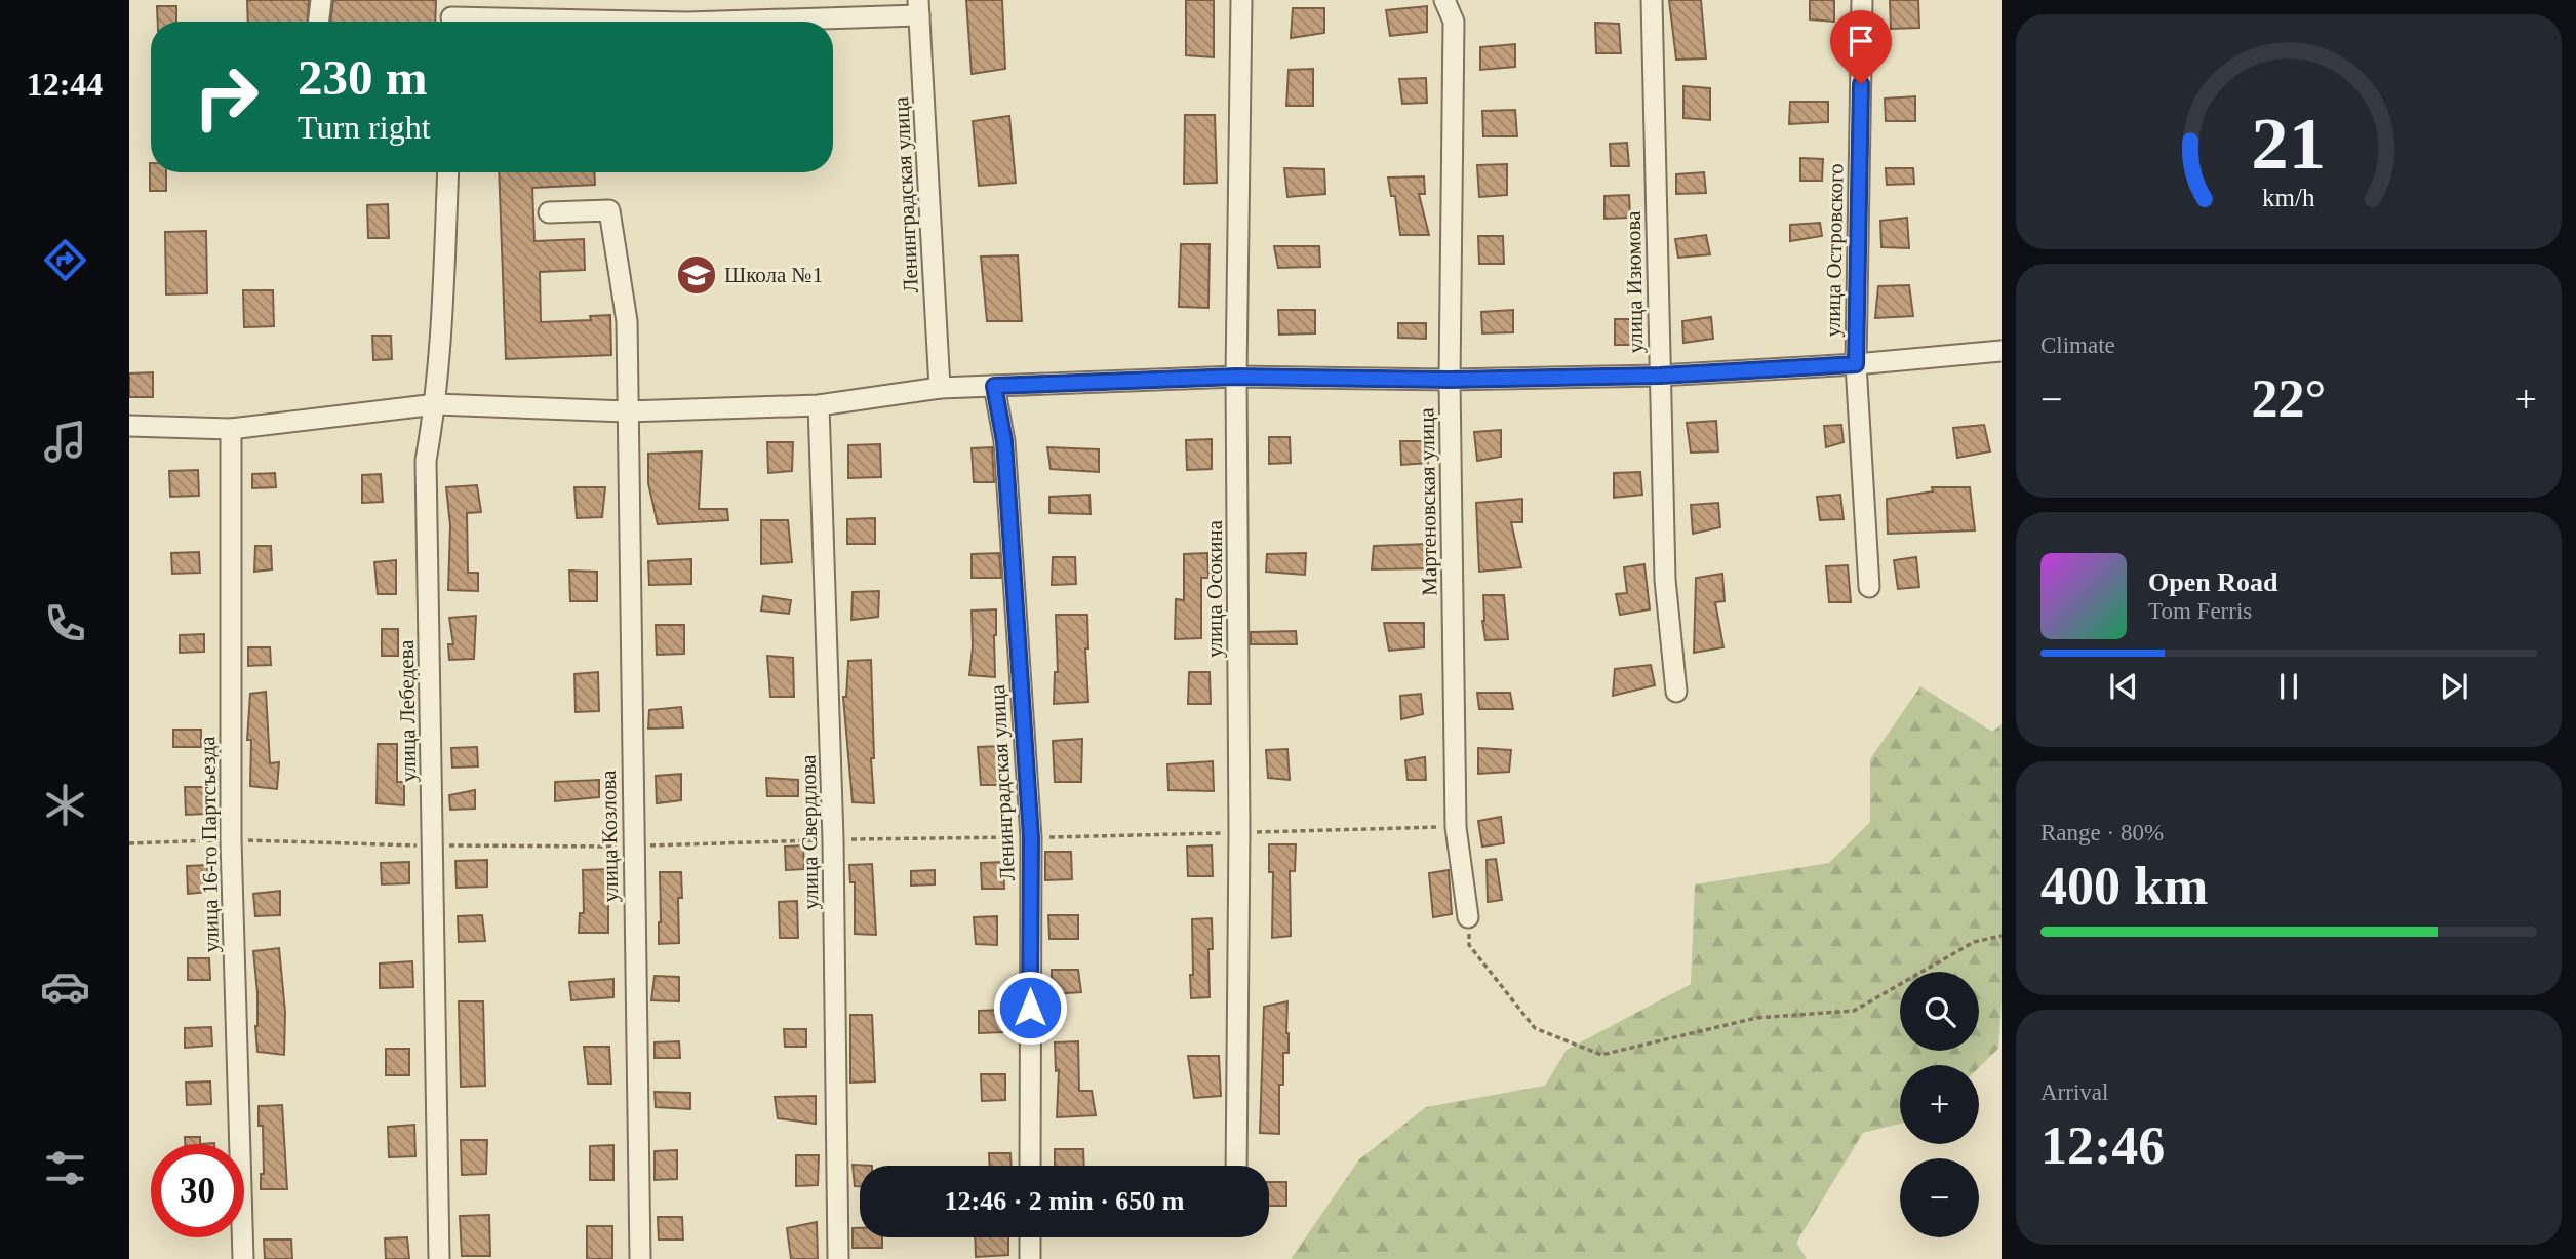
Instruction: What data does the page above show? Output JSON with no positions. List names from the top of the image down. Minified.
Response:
{"streets":{"street":["Ленинградская улица","улица Островского","улица Изюмова","Мартеновская улица","улица Осокина","улица Лебедева","улица Свердлова","улица Козлова","улица 16-го Партсъезда"]},"places":{"school or university":["Школа №1"]},"page":{"tabs":"12:44","turn":["230 m","Turn right"],"tile":["Climate",["Range · 80%","400 km"],["Arrival","12:46"]],"heat":["−","22°","+"],"song":["Open Road","Tom Ferris"],"map_buttons":["+","−"],"limit":"30","trip":"12:46 · 2 min · 650 m","gauge":["21","km/h"]}}
